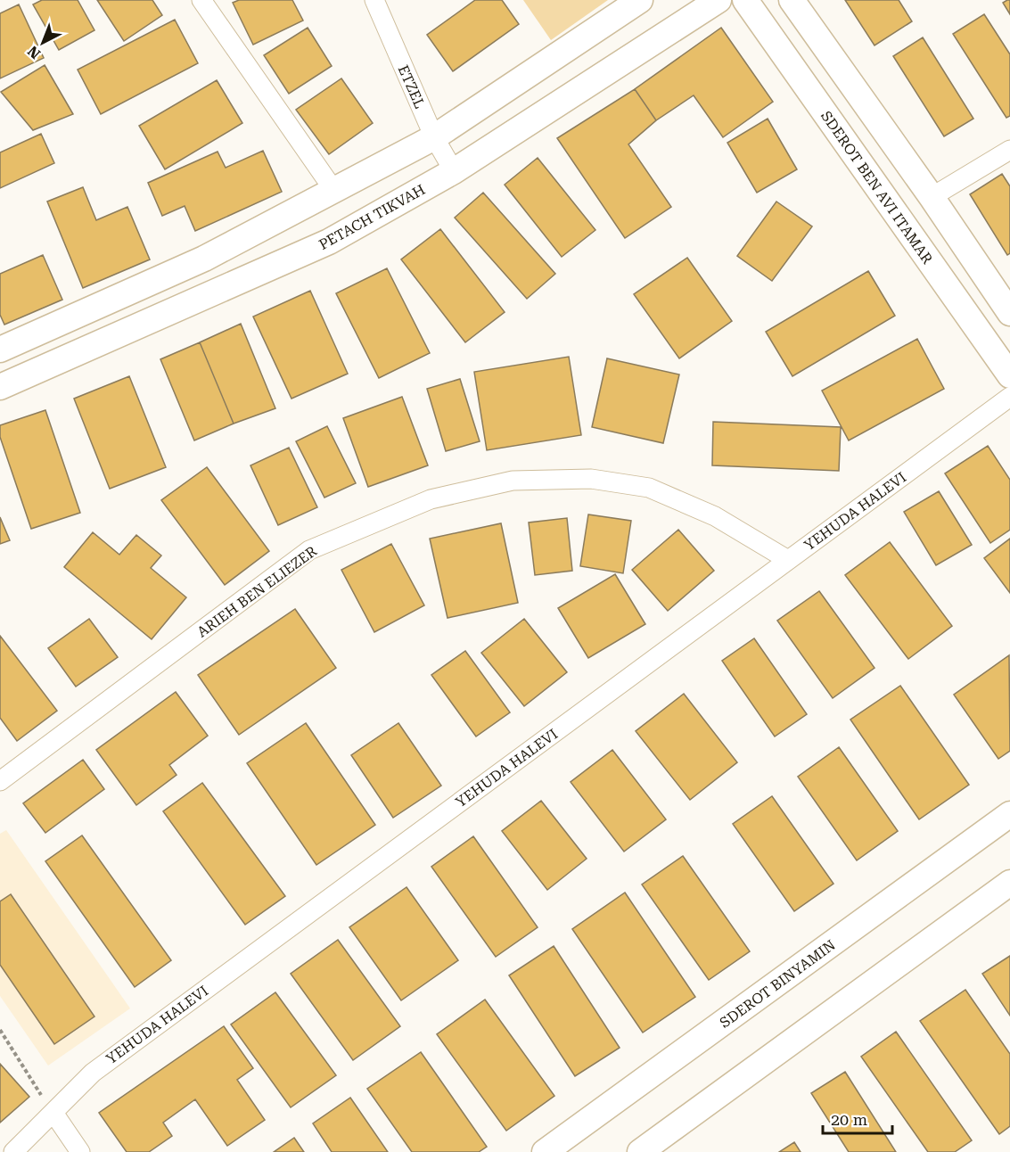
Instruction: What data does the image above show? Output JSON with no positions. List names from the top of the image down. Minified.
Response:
{"streets":{"main road":["SDEROT BEN AVI ITAMAR","PETACH TIKVAH","SDEROT BINYAMIN"],"street":["ETZEL","YEHUDA HALEVI","ARIEH BEN ELIEZER"]},"crossings":[["ETZEL","PETACH TIKVAH"],["YEHUDA HALEVI","ARIEH BEN ELIEZER"]],"scale_bar":"20 m","north":"bottom left"}
